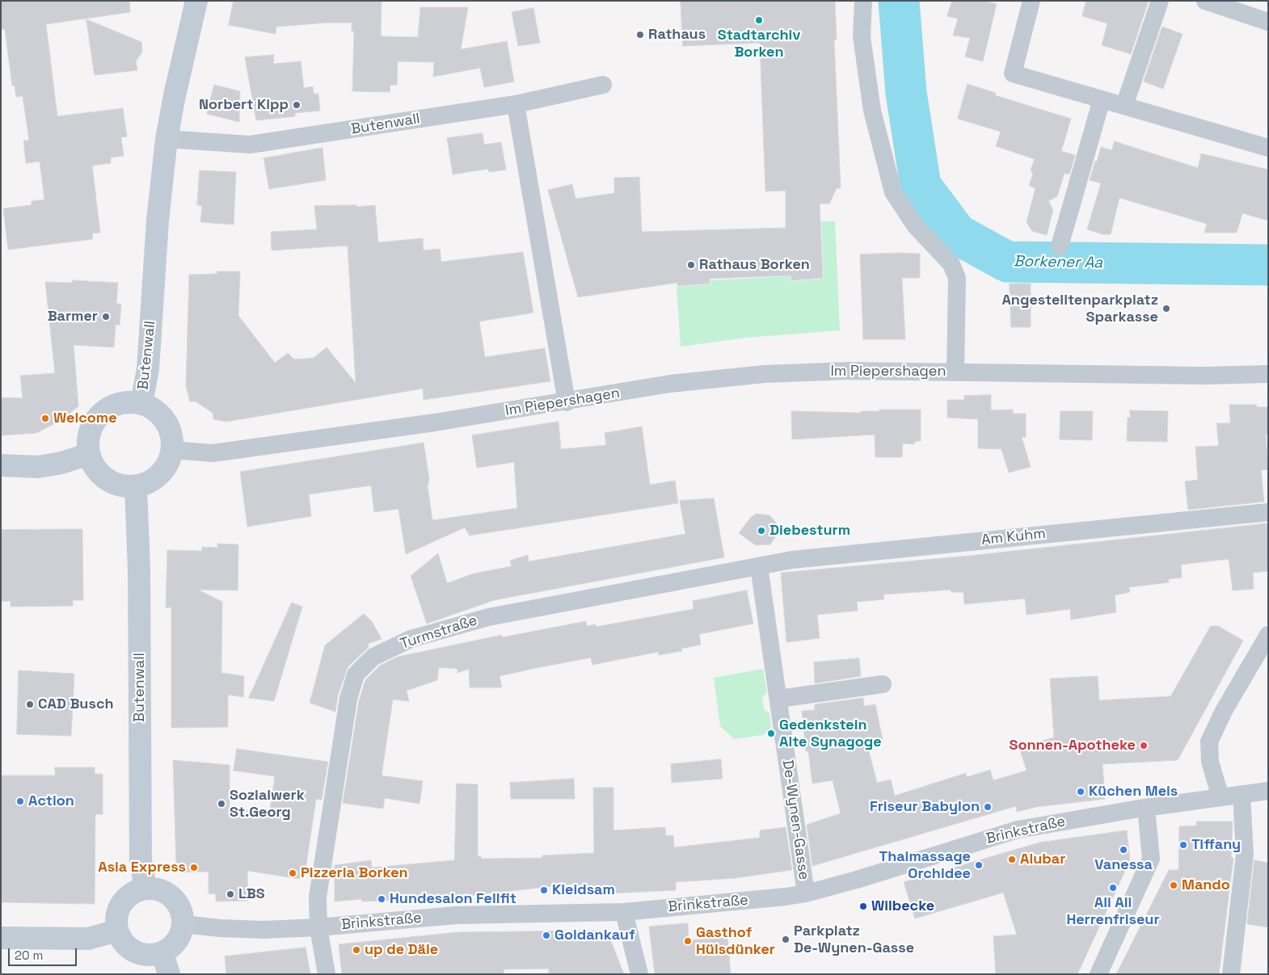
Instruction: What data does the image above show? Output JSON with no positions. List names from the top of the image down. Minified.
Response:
{"streets":{"main road":["Butenwall"],"street":["Im Piepershagen","Am Kuhm","Turmstraße","De-Wynen-Gasse","Brinkstraße"]},"crossings":[["Butenwall","Im Piepershagen"],["Butenwall","Brinkstraße"],["Am Kuhm","Turmstraße"],["Am Kuhm","De-Wynen-Gasse"],["Turmstraße","De-Wynen-Gasse"],["Turmstraße","Brinkstraße"],["De-Wynen-Gasse","Brinkstraße"]],"water":["Borkener Aa"],"places":["Stadtarchiv Borken","Rathaus","Norbert Kipp","Rathaus Borken","Angestelltenparkplatz Sparkasse","Barmer","Welcome","Diebesturm","CAD Busch","Gedenkstein Alte Synagoge","Sonnen-Apotheke","Küchen Meis","Action","Sozialwerk St.Georg","Friseur Babylon","Tiffany","Vanessa","Alubar","Thaimassage Orchidee","Asia Express","Pizzeria Borken","Mando","Ali Ali Herrenfriseur","Kleidsam","LBS","Hundesalon Fellfit","Wilbecke","Goldankauf","Parkplatz De-Wynen-Gasse","Gasthof Hülsdünker","up de Däle"],"scale_bar":"20 m"}
